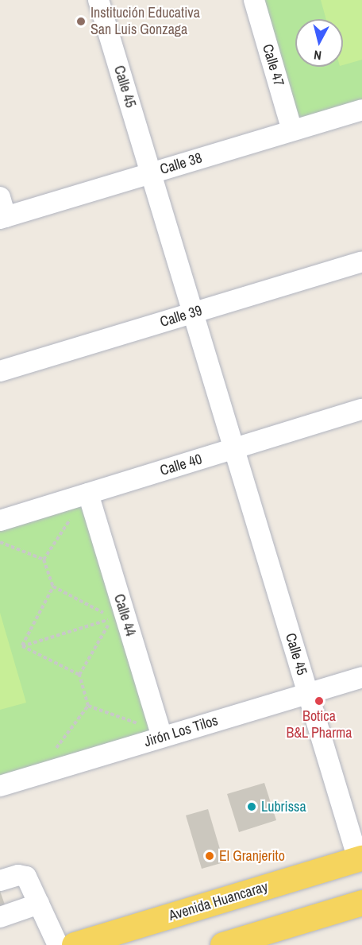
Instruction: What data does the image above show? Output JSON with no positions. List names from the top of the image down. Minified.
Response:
{"streets":{"main road":["Avenida Huancaray"],"street":["Calle 47","Calle 45","Calle 38","Calle 39","Calle 40","Calle 44","Jirón Los Tilos"]},"crossings":[["Calle 47","Calle 38"],["Calle 45","Calle 38"],["Calle 45","Calle 39"],["Calle 45","Calle 40"],["Calle 45","Jirón Los Tilos"],["Calle 45","Avenida Huancaray"],["Calle 40","Calle 44"],["Calle 44","Jirón Los Tilos"]],"places":["Institución Educativa San Luis Gonzaga","Botica B&L Pharma","Lubrissa","El Granjerito"],"north":"bottom"}
